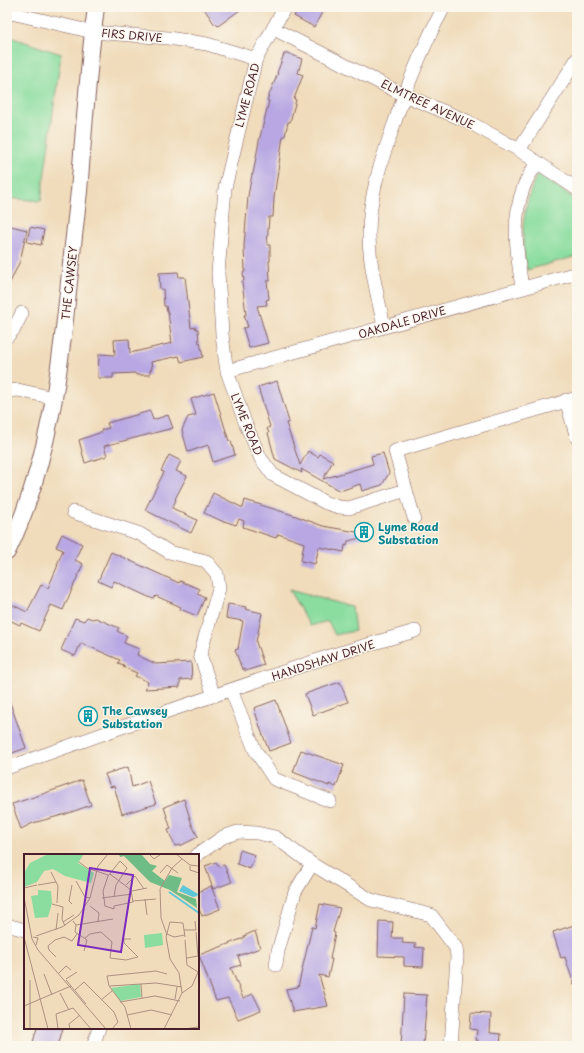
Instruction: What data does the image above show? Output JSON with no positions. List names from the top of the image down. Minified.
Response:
{"streets":{"street":["FIRS DRIVE","LYME ROAD","ELMTREE AVENUE","THE CAWSEY","OAKDALE DRIVE","HANDSHAW DRIVE"]},"crossings":[["FIRS DRIVE","LYME ROAD"],["FIRS DRIVE","THE CAWSEY"],["LYME ROAD","ELMTREE AVENUE"],["LYME ROAD","OAKDALE DRIVE"]],"places":{"building":["Lyme Road Substation","The Cawsey Substation"]}}
